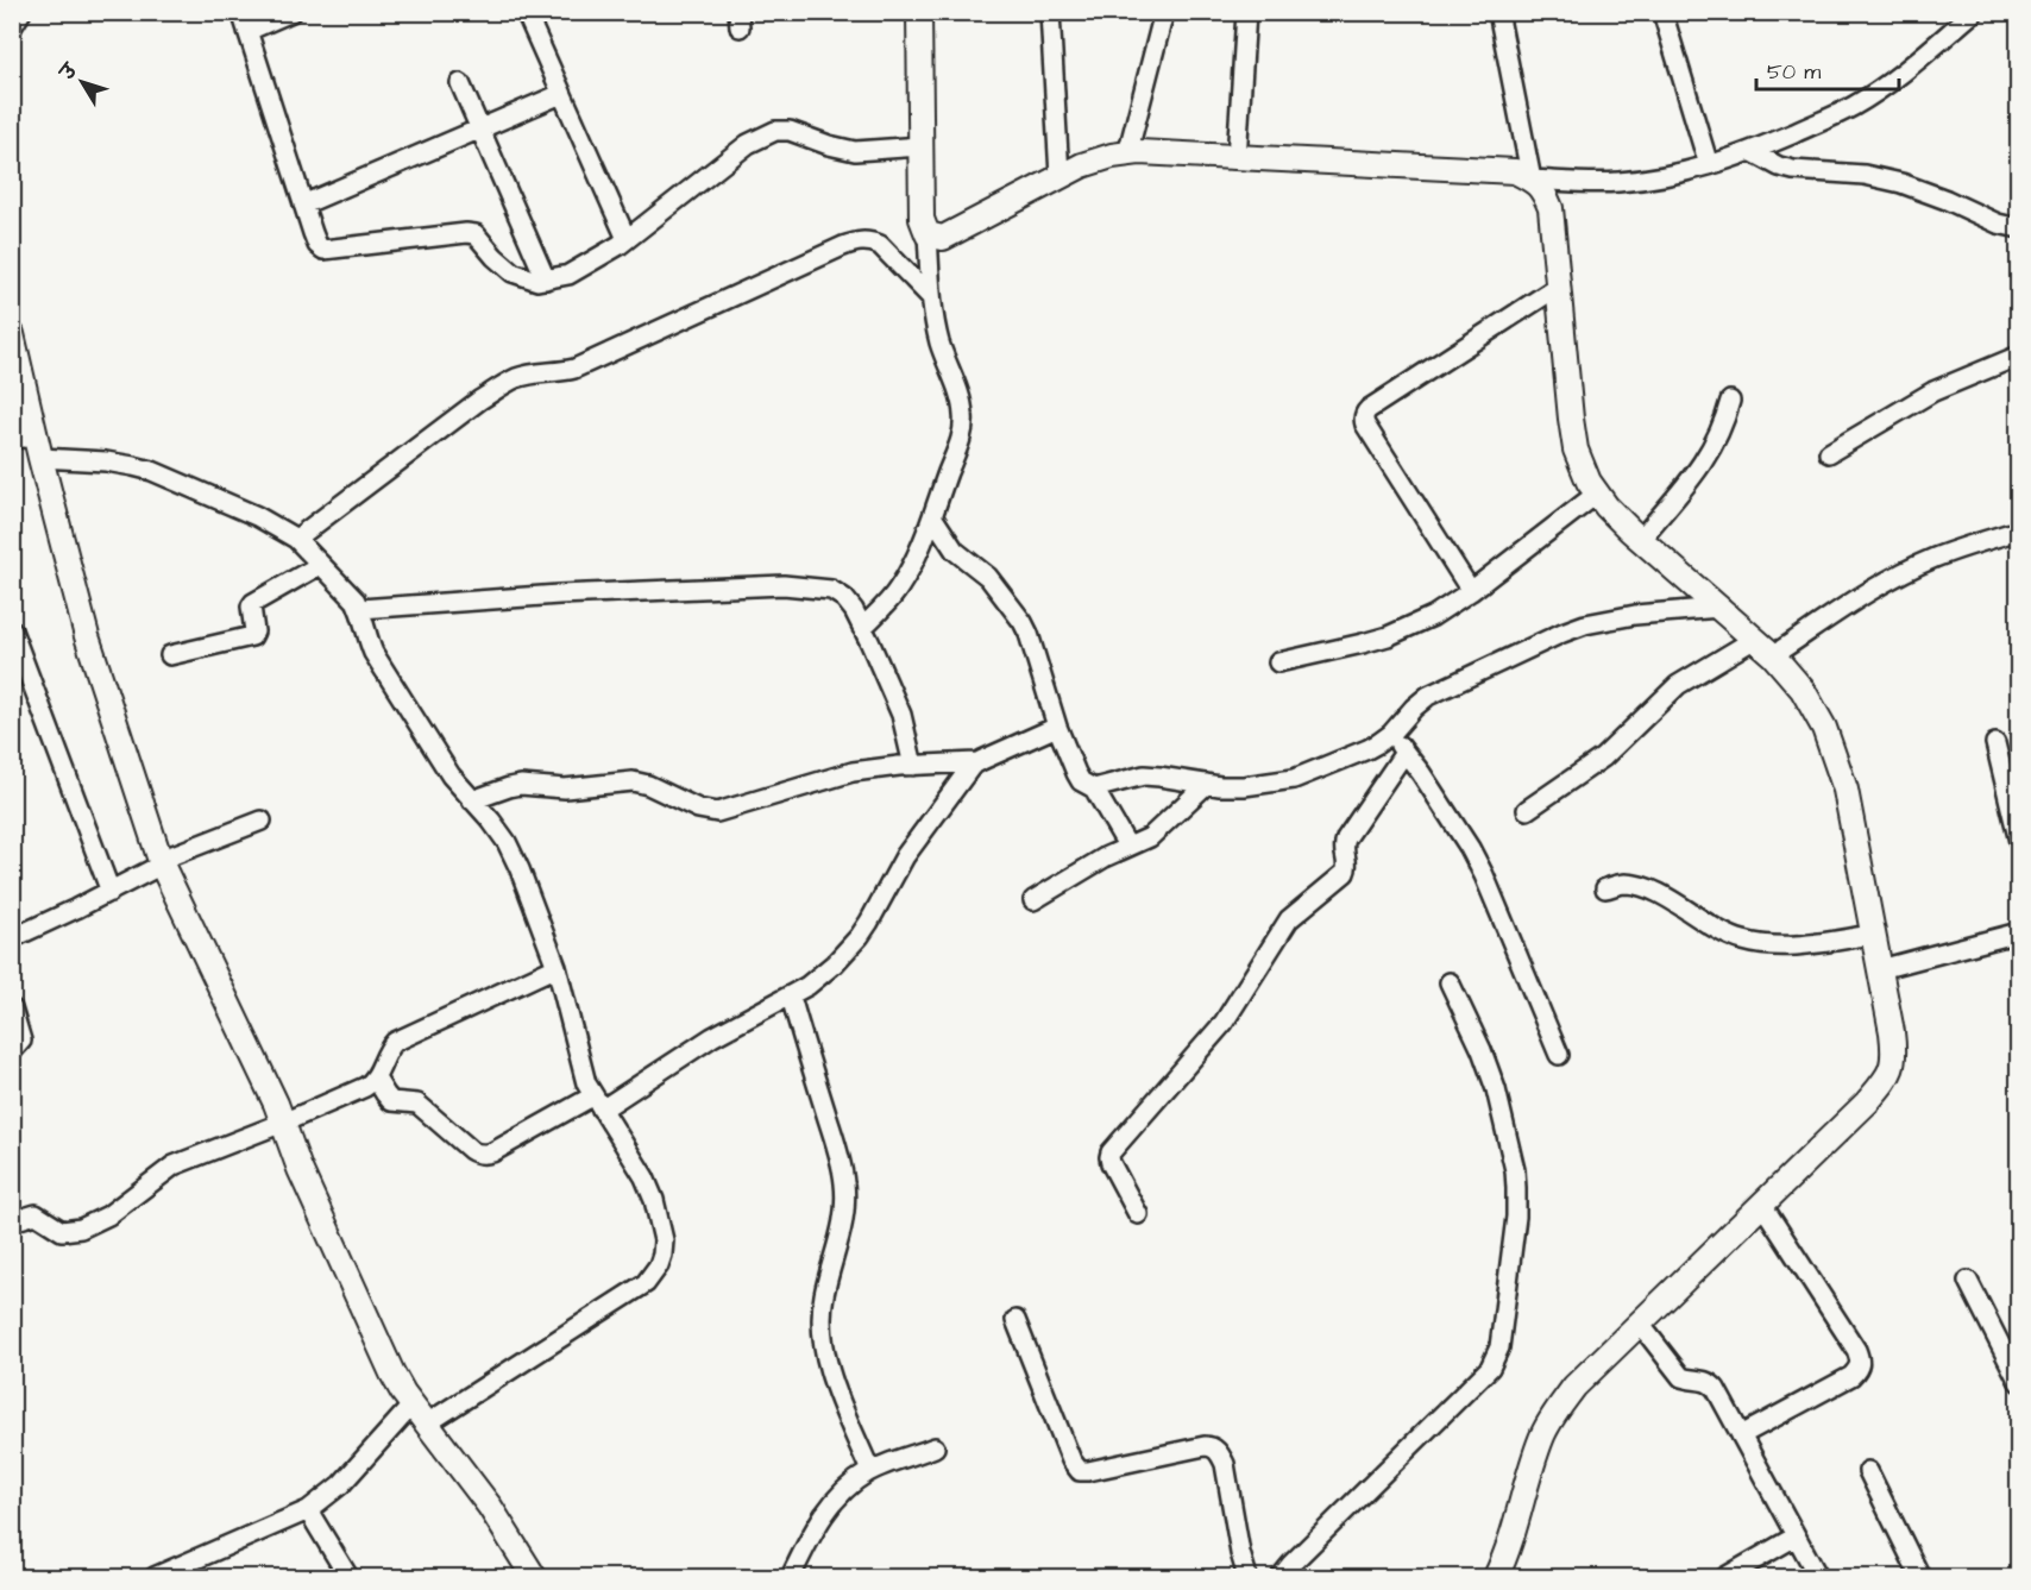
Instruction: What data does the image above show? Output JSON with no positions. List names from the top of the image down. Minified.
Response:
{"scale_bar":"50 m","north":"top left"}
